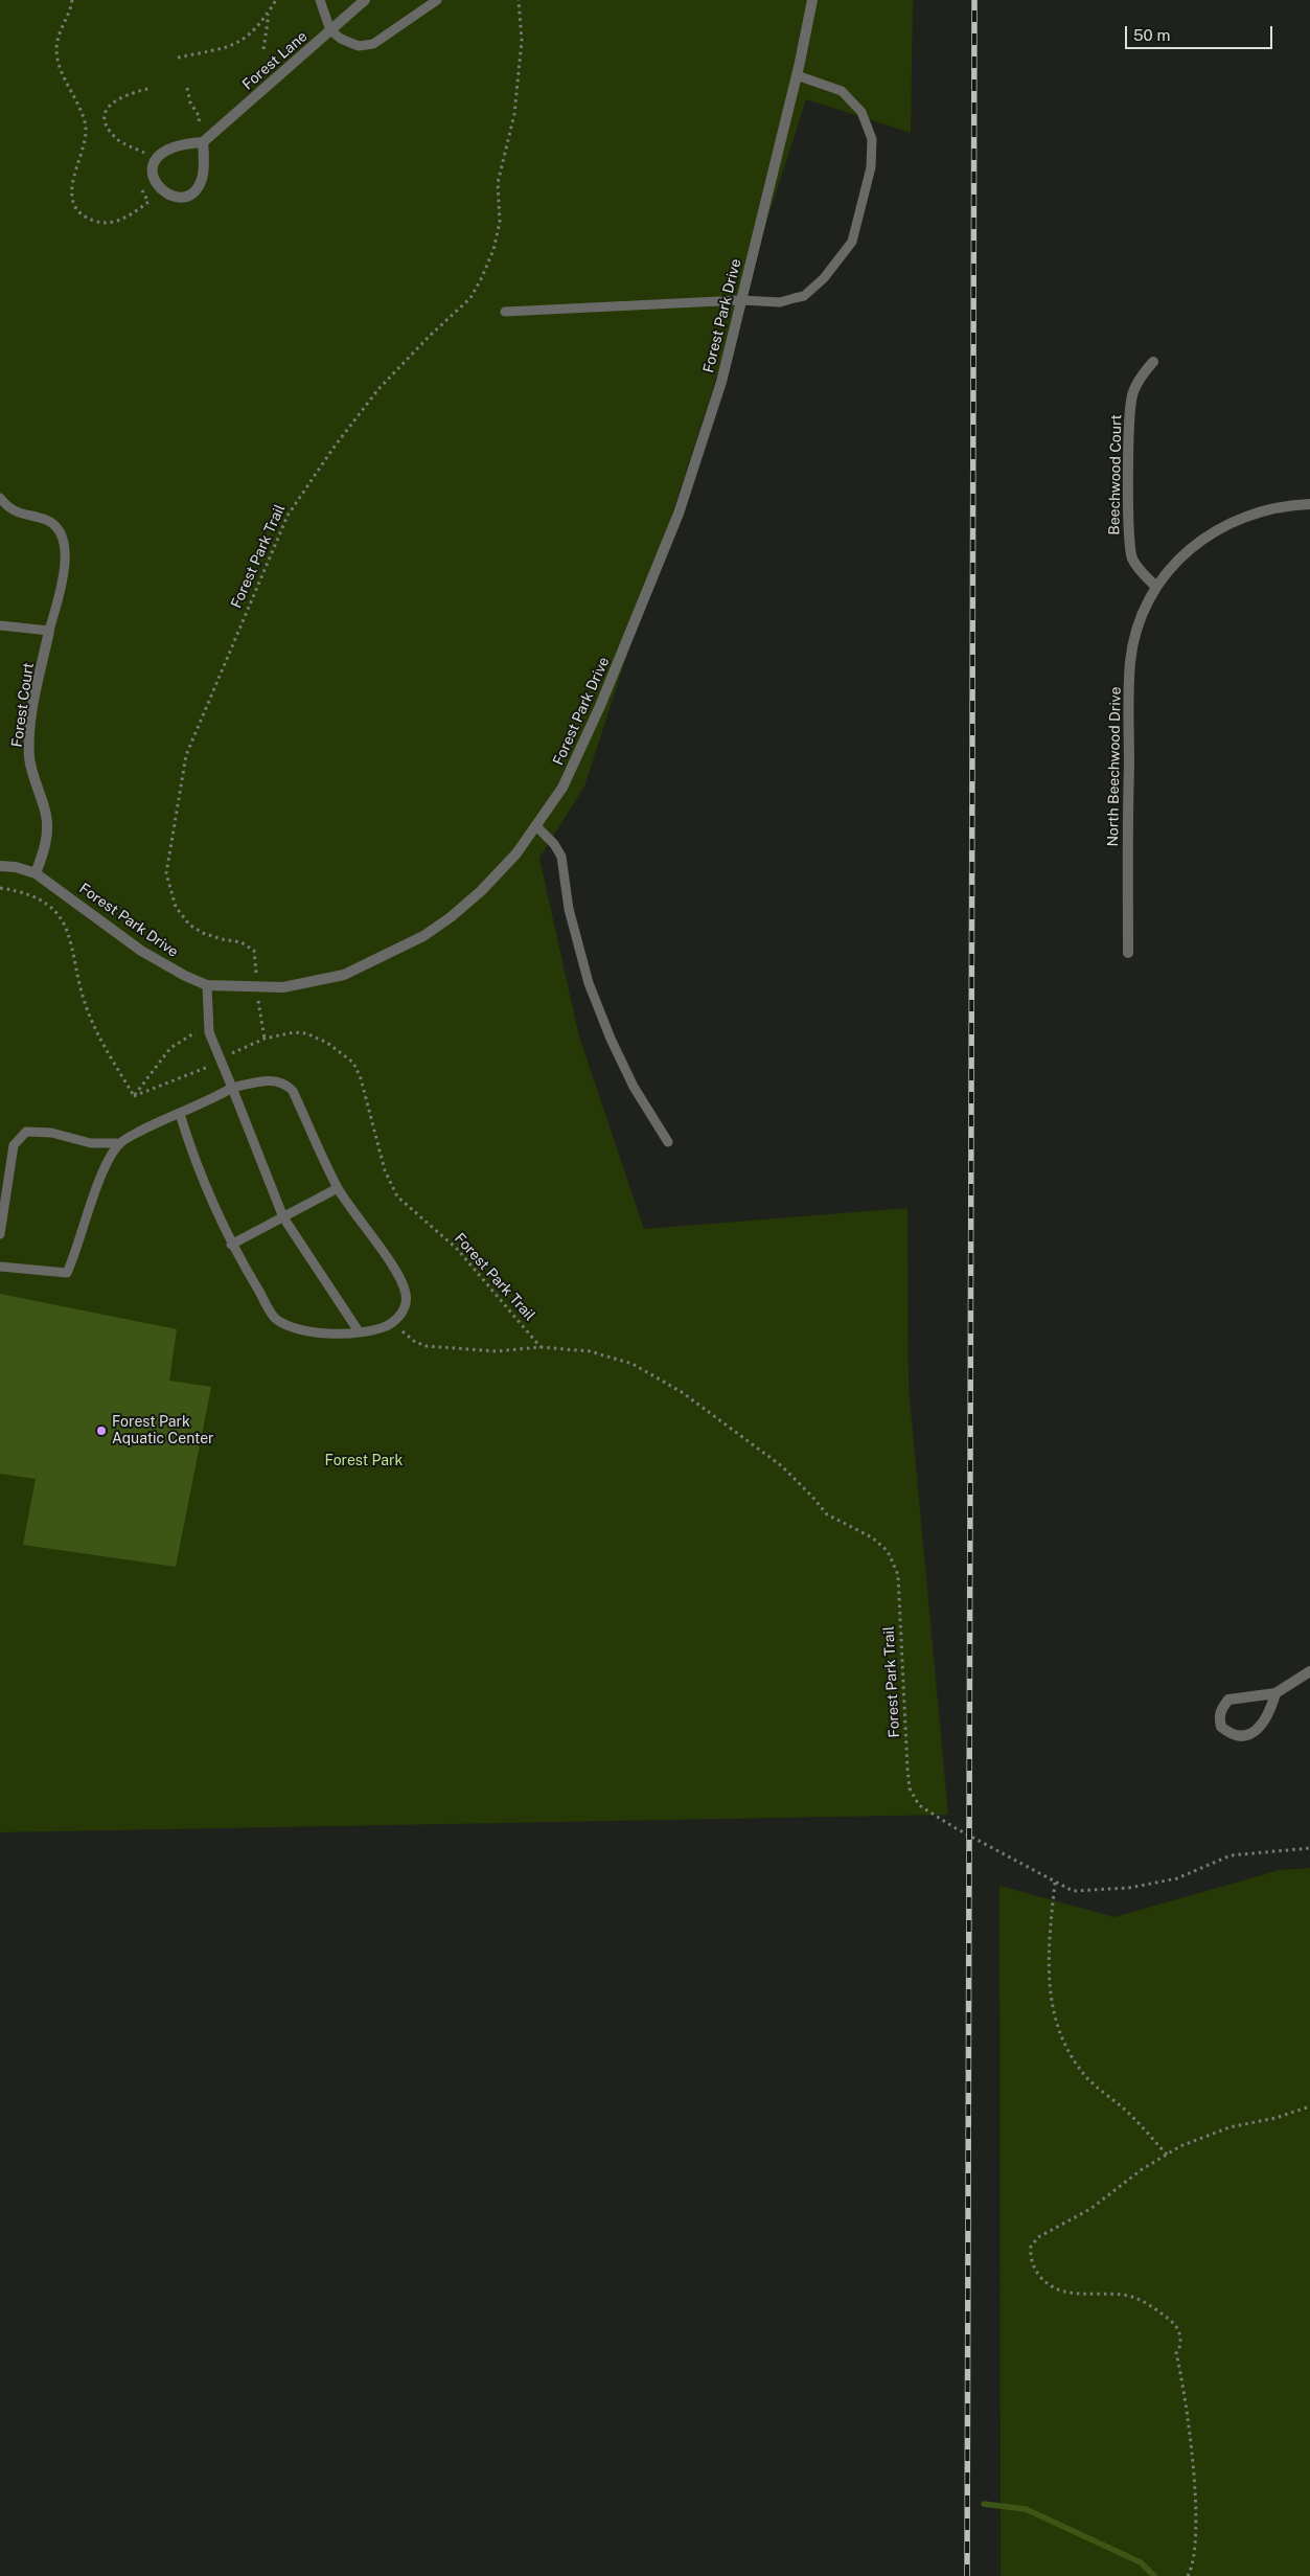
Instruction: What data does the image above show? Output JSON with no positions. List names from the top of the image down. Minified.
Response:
{"streets":{"street":["Forest Lane","Forest Park Drive","Beechwood Court","Forest Court","North Beechwood Drive"],"path":["Forest Park Trail"]},"crossings":[["Forest Park Drive","Forest Park Trail"],["Forest Park Drive","Forest Court"],["Beechwood Court","North Beechwood Drive"]],"parks":["Forest Park"],"places":["Forest Park Aquatic Center"],"scale_bar":"50 m"}
